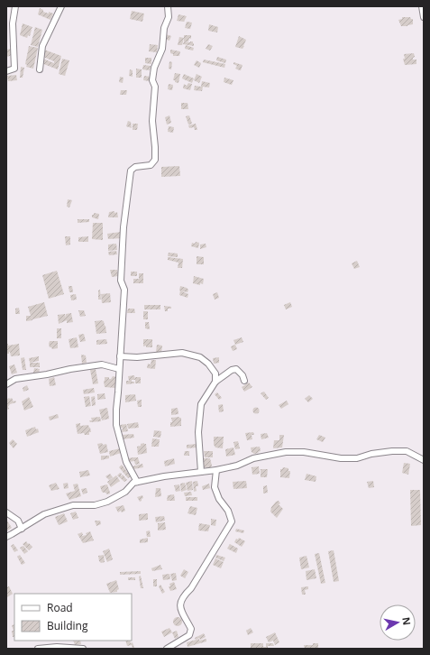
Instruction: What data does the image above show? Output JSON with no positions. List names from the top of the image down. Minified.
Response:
{"legend":["Road","Building"],"north":"right"}
